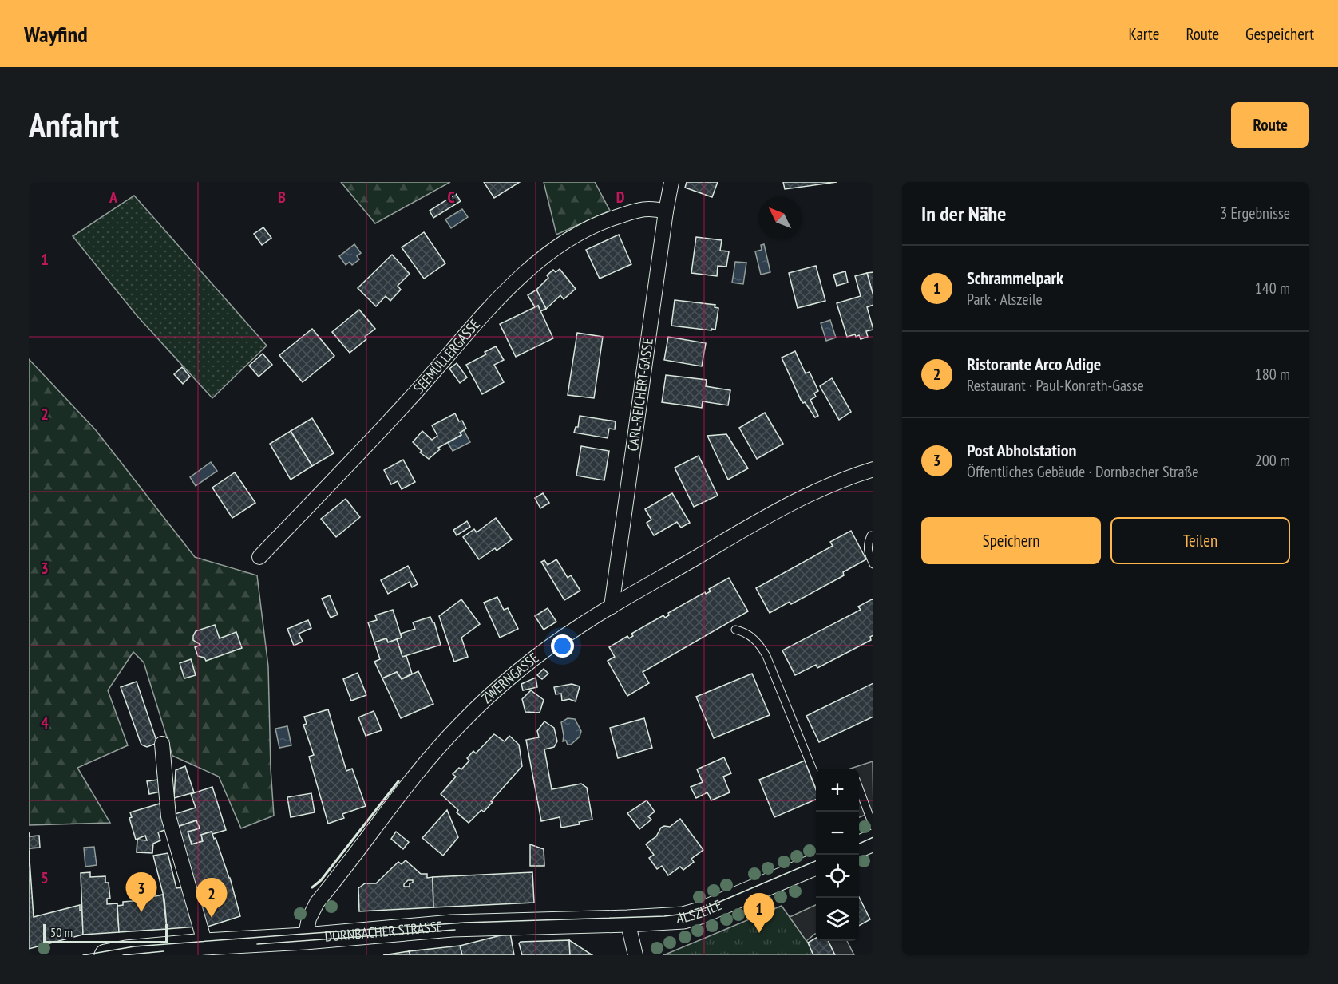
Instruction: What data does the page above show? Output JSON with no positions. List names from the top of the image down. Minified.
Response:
{"streets":{"main road":["ALSZEILE","DORNBACHER STRASSE"],"street":["SEEMÜLLERGASSE","CARL-REICHERT-GASSE","ZWERNGASSE"]},"crossings":[["SEEMÜLLERGASSE","CARL-REICHERT-GASSE"],["CARL-REICHERT-GASSE","ZWERNGASSE"],["ZWERNGASSE","DORNBACHER STRASSE"],["ALSZEILE","DORNBACHER STRASSE"]],"scale_bar":"50 m","north":"top left","page":{"header":"Wayfind","nav":["Karte","Route","Gespeichert"],"buttons":["Route",["Speichern","Teilen"]],"title":"Anfahrt","heading":["In der Nähe","3 Ergebnisse"],"list":[{"mark":"1","name":"Schrammelpark","note":"Park · Alszeile","value":"140 m"},{"mark":"2","name":"Ristorante Arco Adige","note":"Restaurant · Paul-Konrath-Gasse","value":"180 m"},{"mark":"3","name":"Post Abholstation","note":"Öffentliches Gebäude · Dornbacher Straße","value":"200 m"}],"map_buttons":["+","−"],"pins":["3","2","1"],"scale":"50 m"},"grid":{"columns":["A","B","C","D"],"rows":["1","2","3","4","5"]}}
